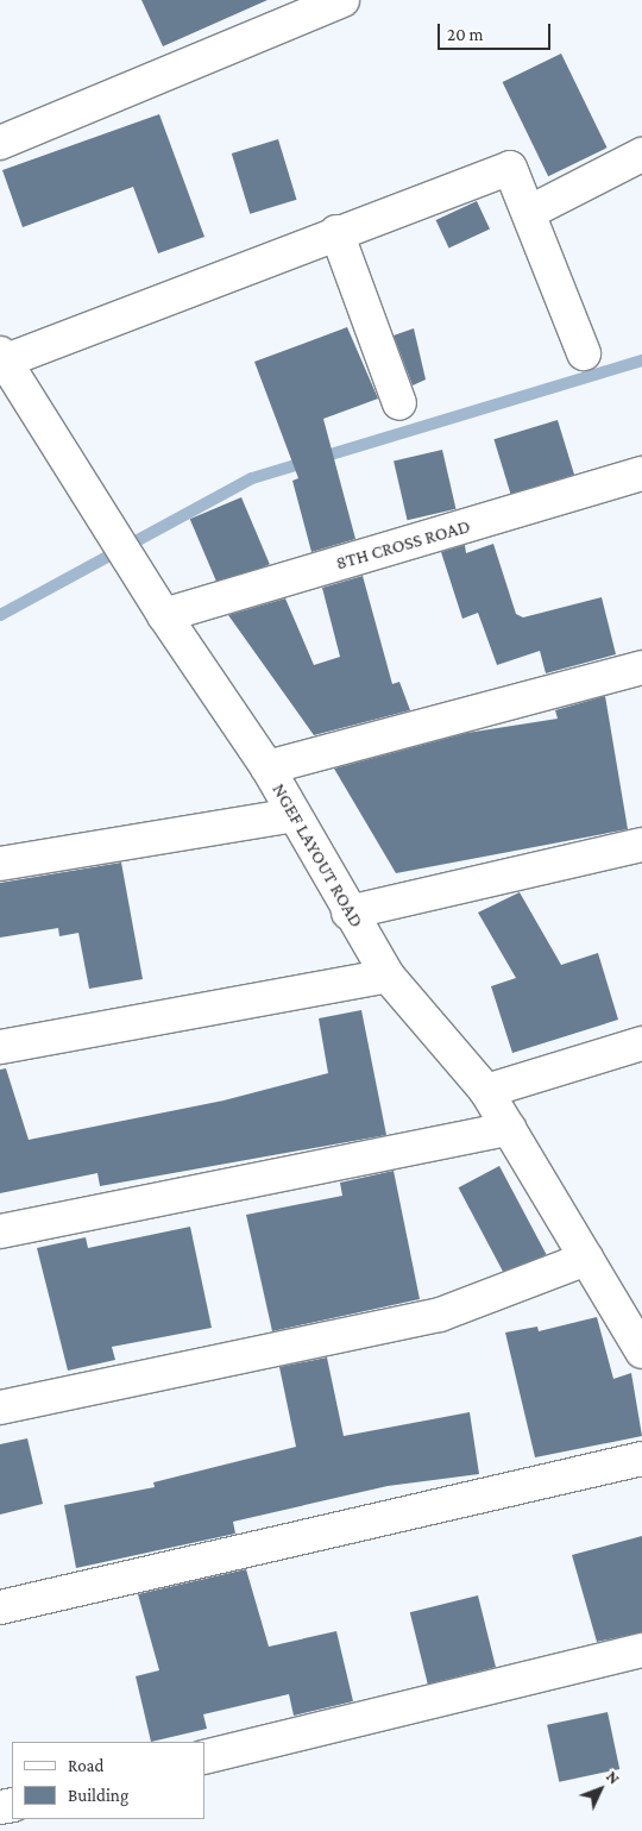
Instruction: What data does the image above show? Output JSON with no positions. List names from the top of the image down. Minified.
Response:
{"streets":{"street":["8TH CROSS ROAD","NGEF LAYOUT ROAD"]},"crossings":[["8TH CROSS ROAD","NGEF LAYOUT ROAD"]],"legend":["Road","Building"],"scale_bar":"20 m","north":"top right"}
